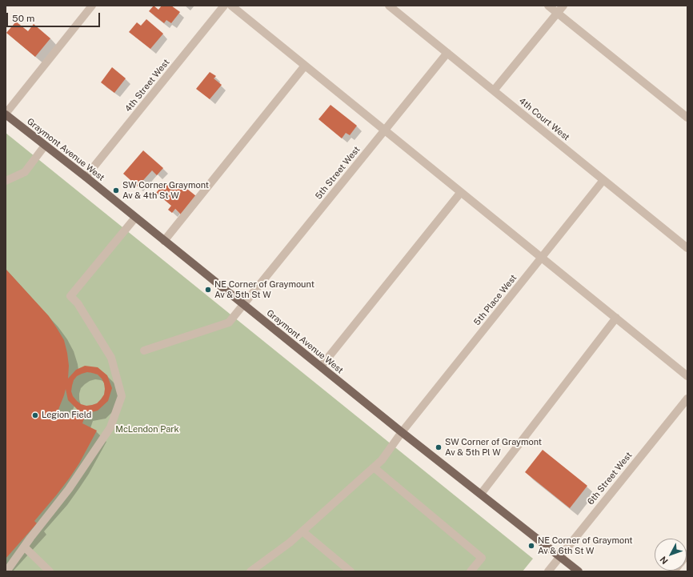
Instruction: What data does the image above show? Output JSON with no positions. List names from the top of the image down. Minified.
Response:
{"streets":{"main road":["Graymont Avenue West"],"street":["4th Street West","4th Court West","5th Street West","5th Place West","6th Street West"]},"crossings":[["4th Street West","Graymont Avenue West"],["4th Court West","5th Street West"],["4th Court West","5th Place West"],["Graymont Avenue West","5th Street West"],["Graymont Avenue West","5th Place West"],["Graymont Avenue West","6th Street West"]],"parks":["McLendon Park"],"places":["SW Corner Graymont Av & 4th St W","NE Corner of Graymount Av & 5th St W","Legion Field","SW Corner of Graymont Av & 5th Pl W","NE Corner of Graymont Av & 6th St W"],"scale_bar":"50 m","north":"bottom left"}
